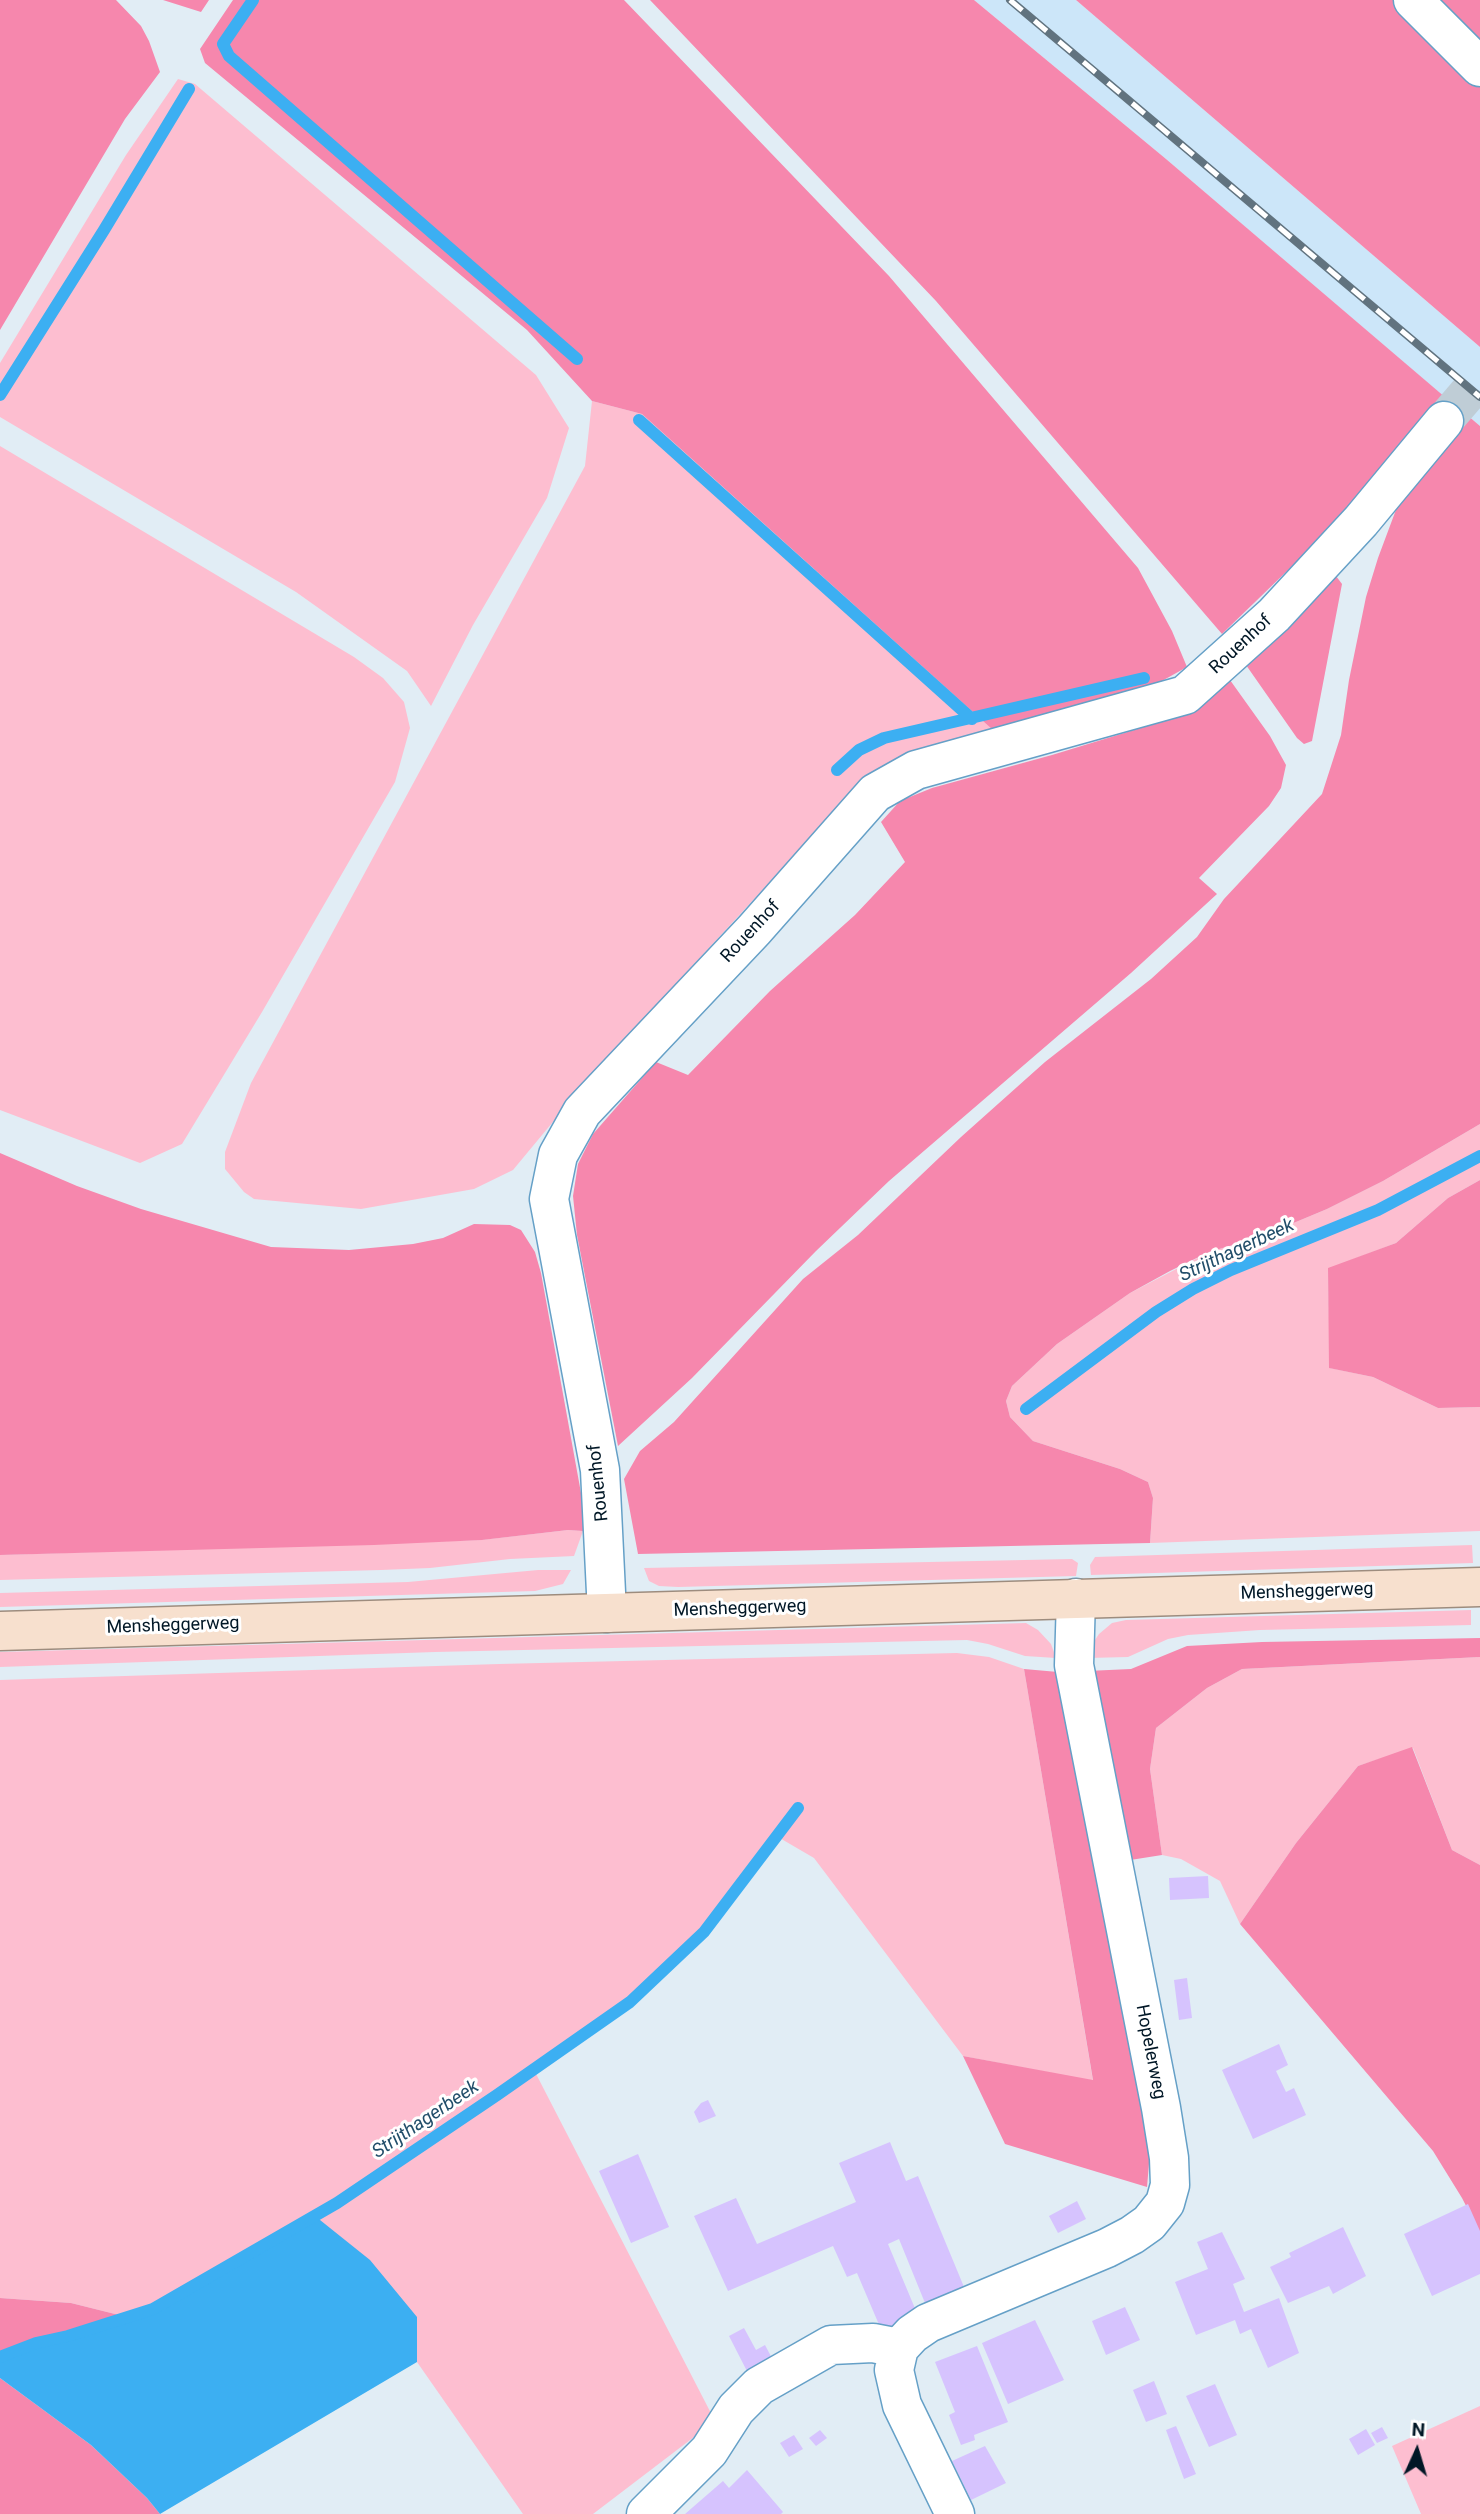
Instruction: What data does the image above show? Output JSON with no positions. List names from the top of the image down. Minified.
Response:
{"streets":{"main road":["Mensheggerweg"],"street":["Rouenhof","Hopelerweg"]},"crossings":[["Rouenhof","Mensheggerweg"],["Mensheggerweg","Hopelerweg"]],"water":["Strijthagerbeek"],"north":"top"}
